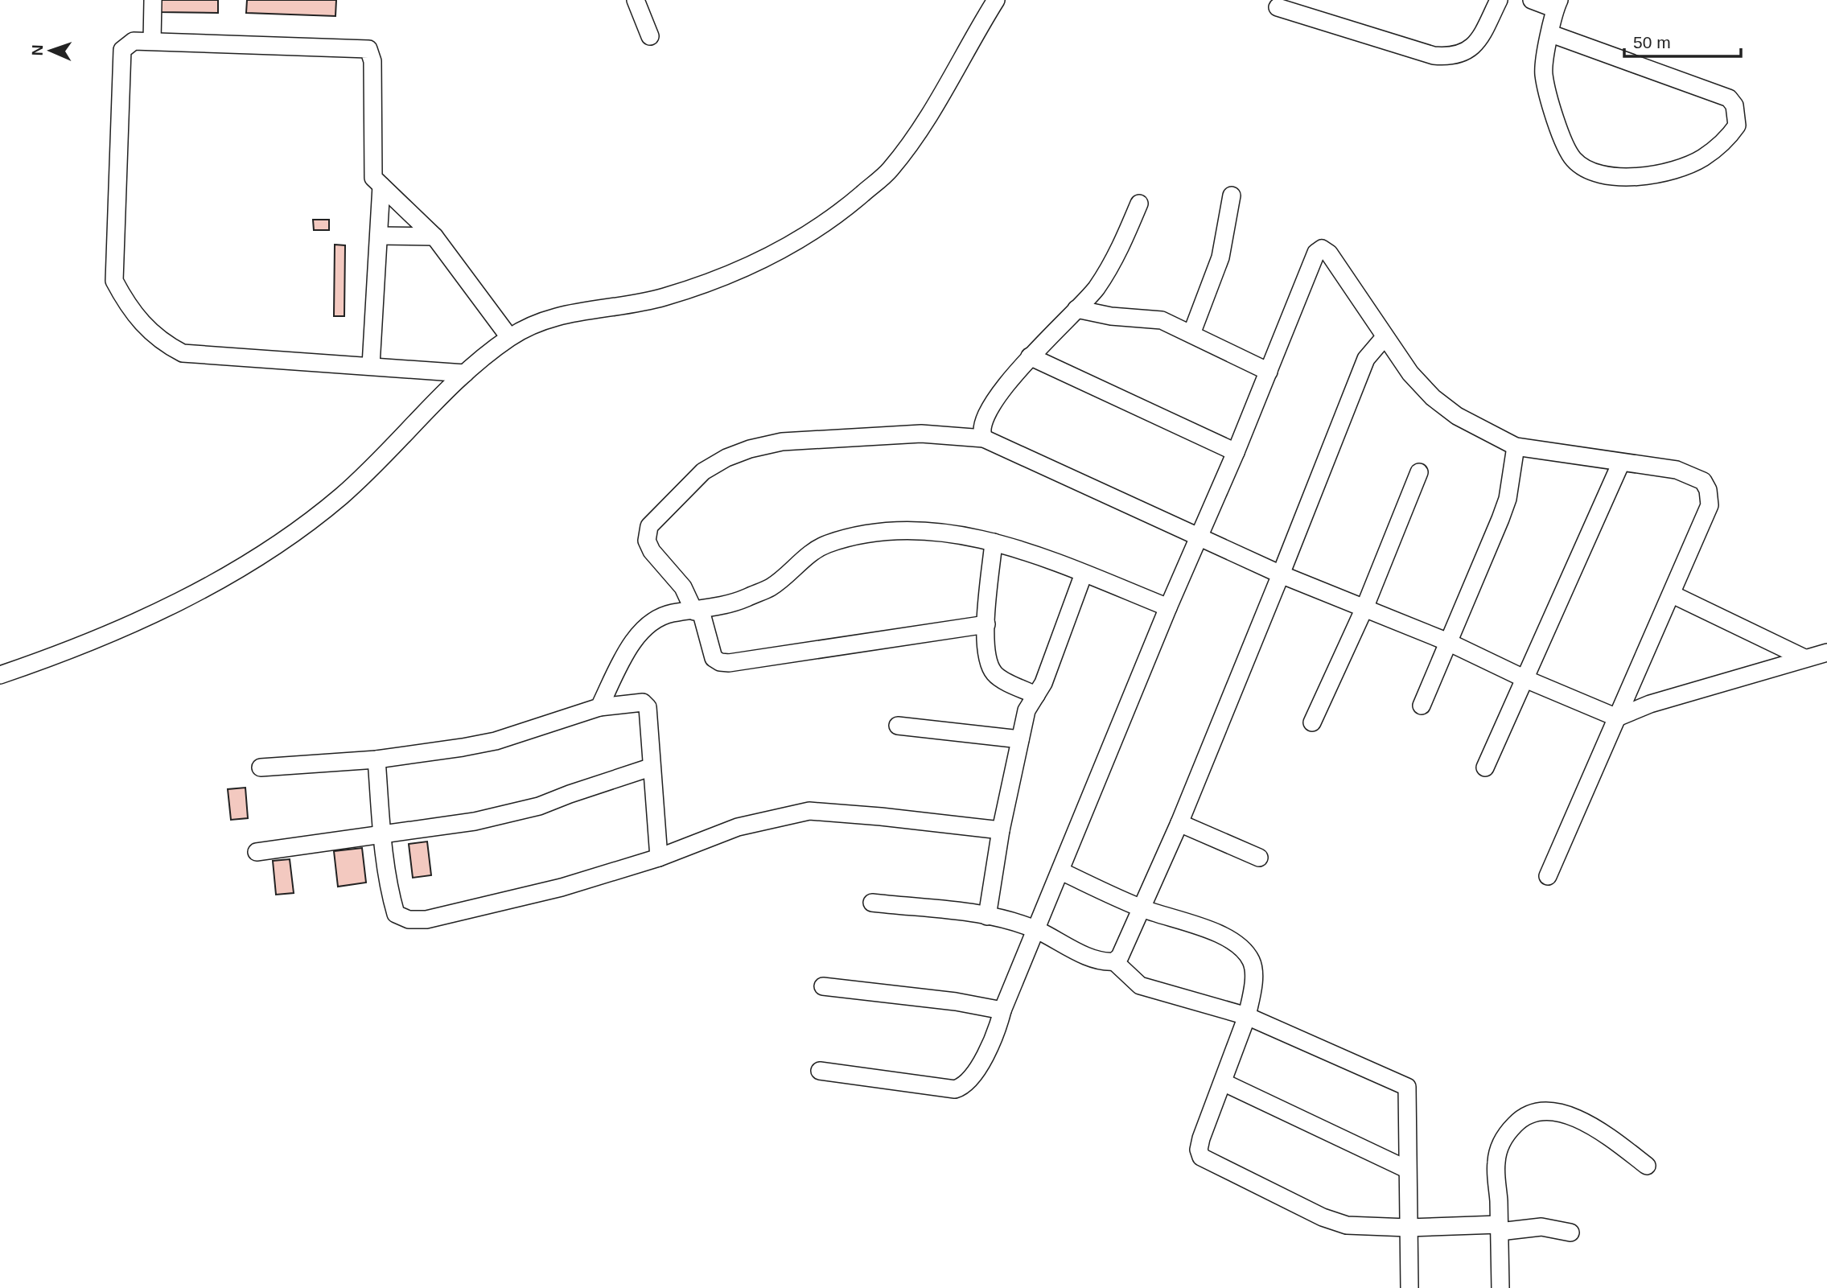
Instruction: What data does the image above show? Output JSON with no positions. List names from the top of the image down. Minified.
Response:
{"scale_bar":"50 m","north":"left"}
